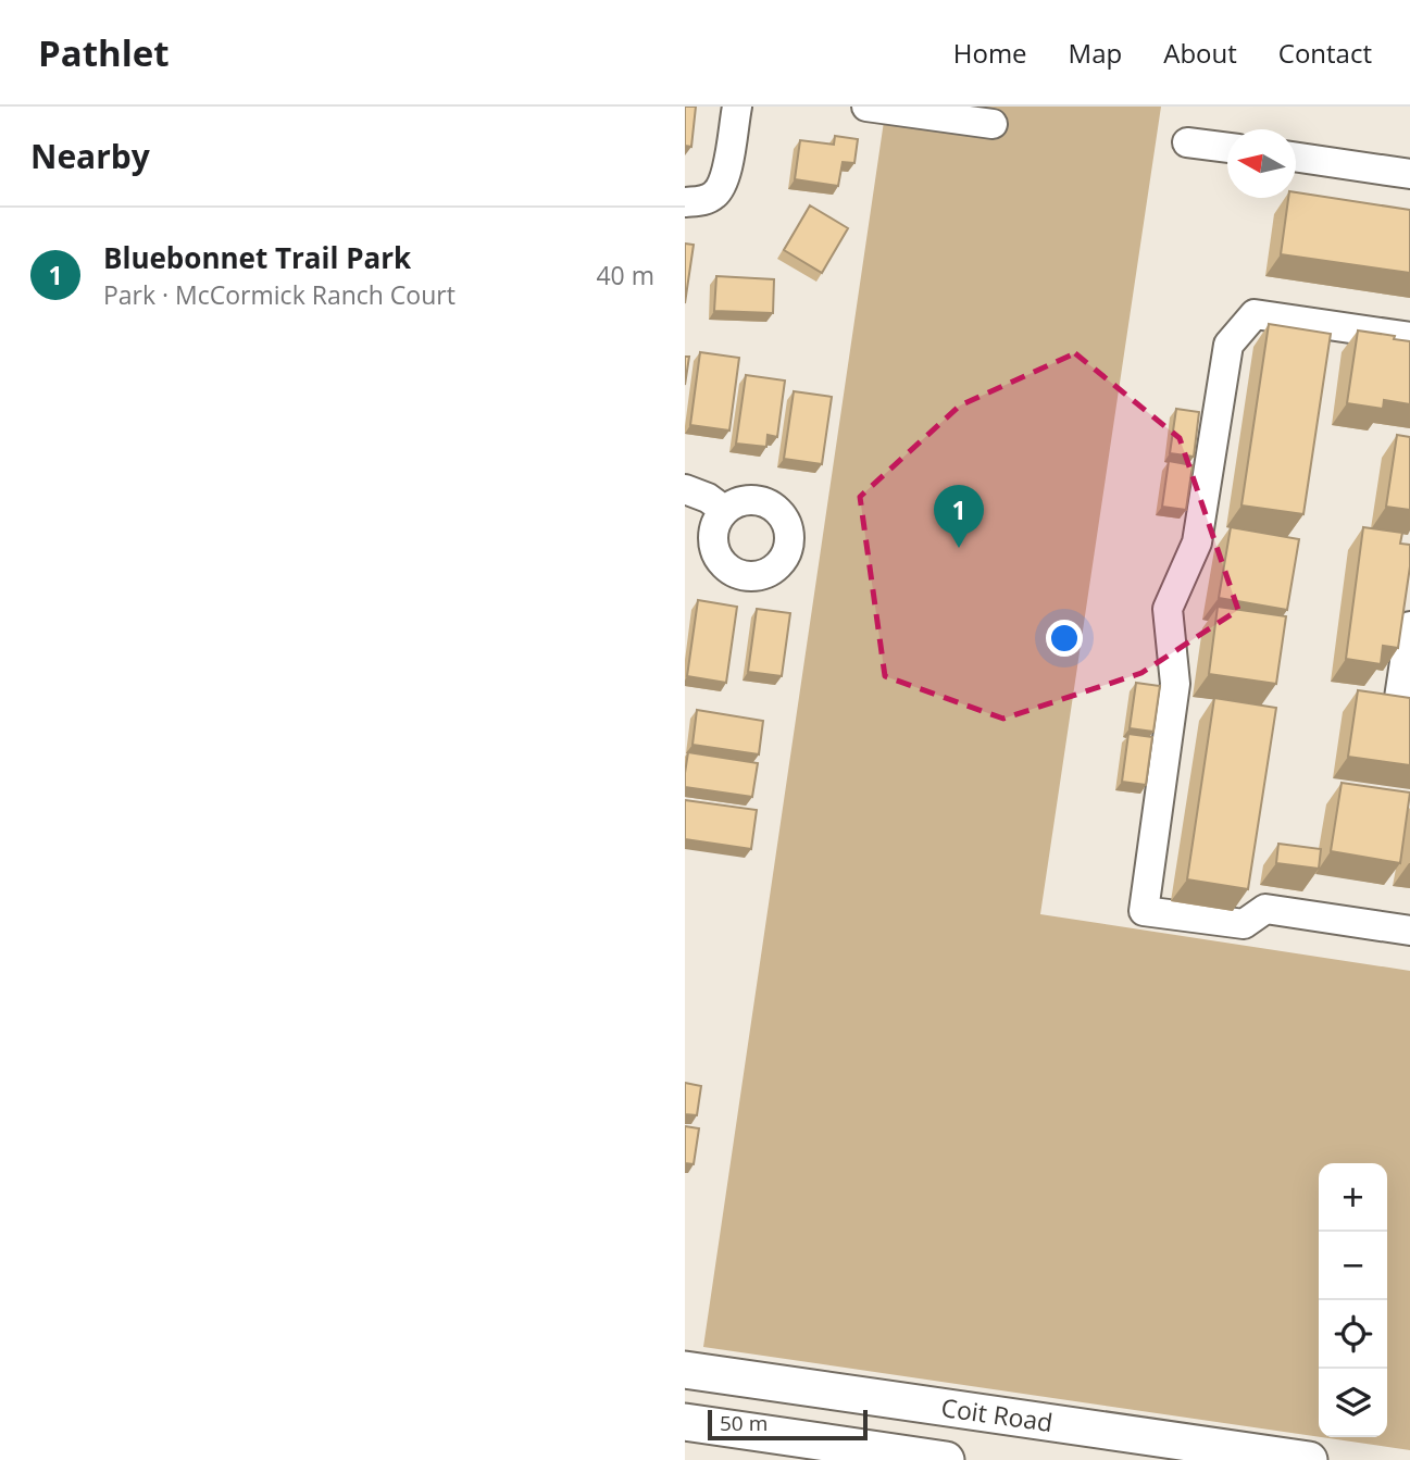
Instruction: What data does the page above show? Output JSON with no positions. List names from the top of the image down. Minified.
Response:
{"streets":{"main road":["Coit Road"]},"scale_bar":"50 m","north":"left","page":{"header":"Pathlet","nav":["Home","Map","About","Contact"],"heading":"Nearby","list":[{"mark":"1","name":"Bluebonnet Trail Park","note":"Park · McCormick Ranch Court","value":"40 m"}],"pins":"1","map_buttons":["+","−"],"scale":"50 m"}}
